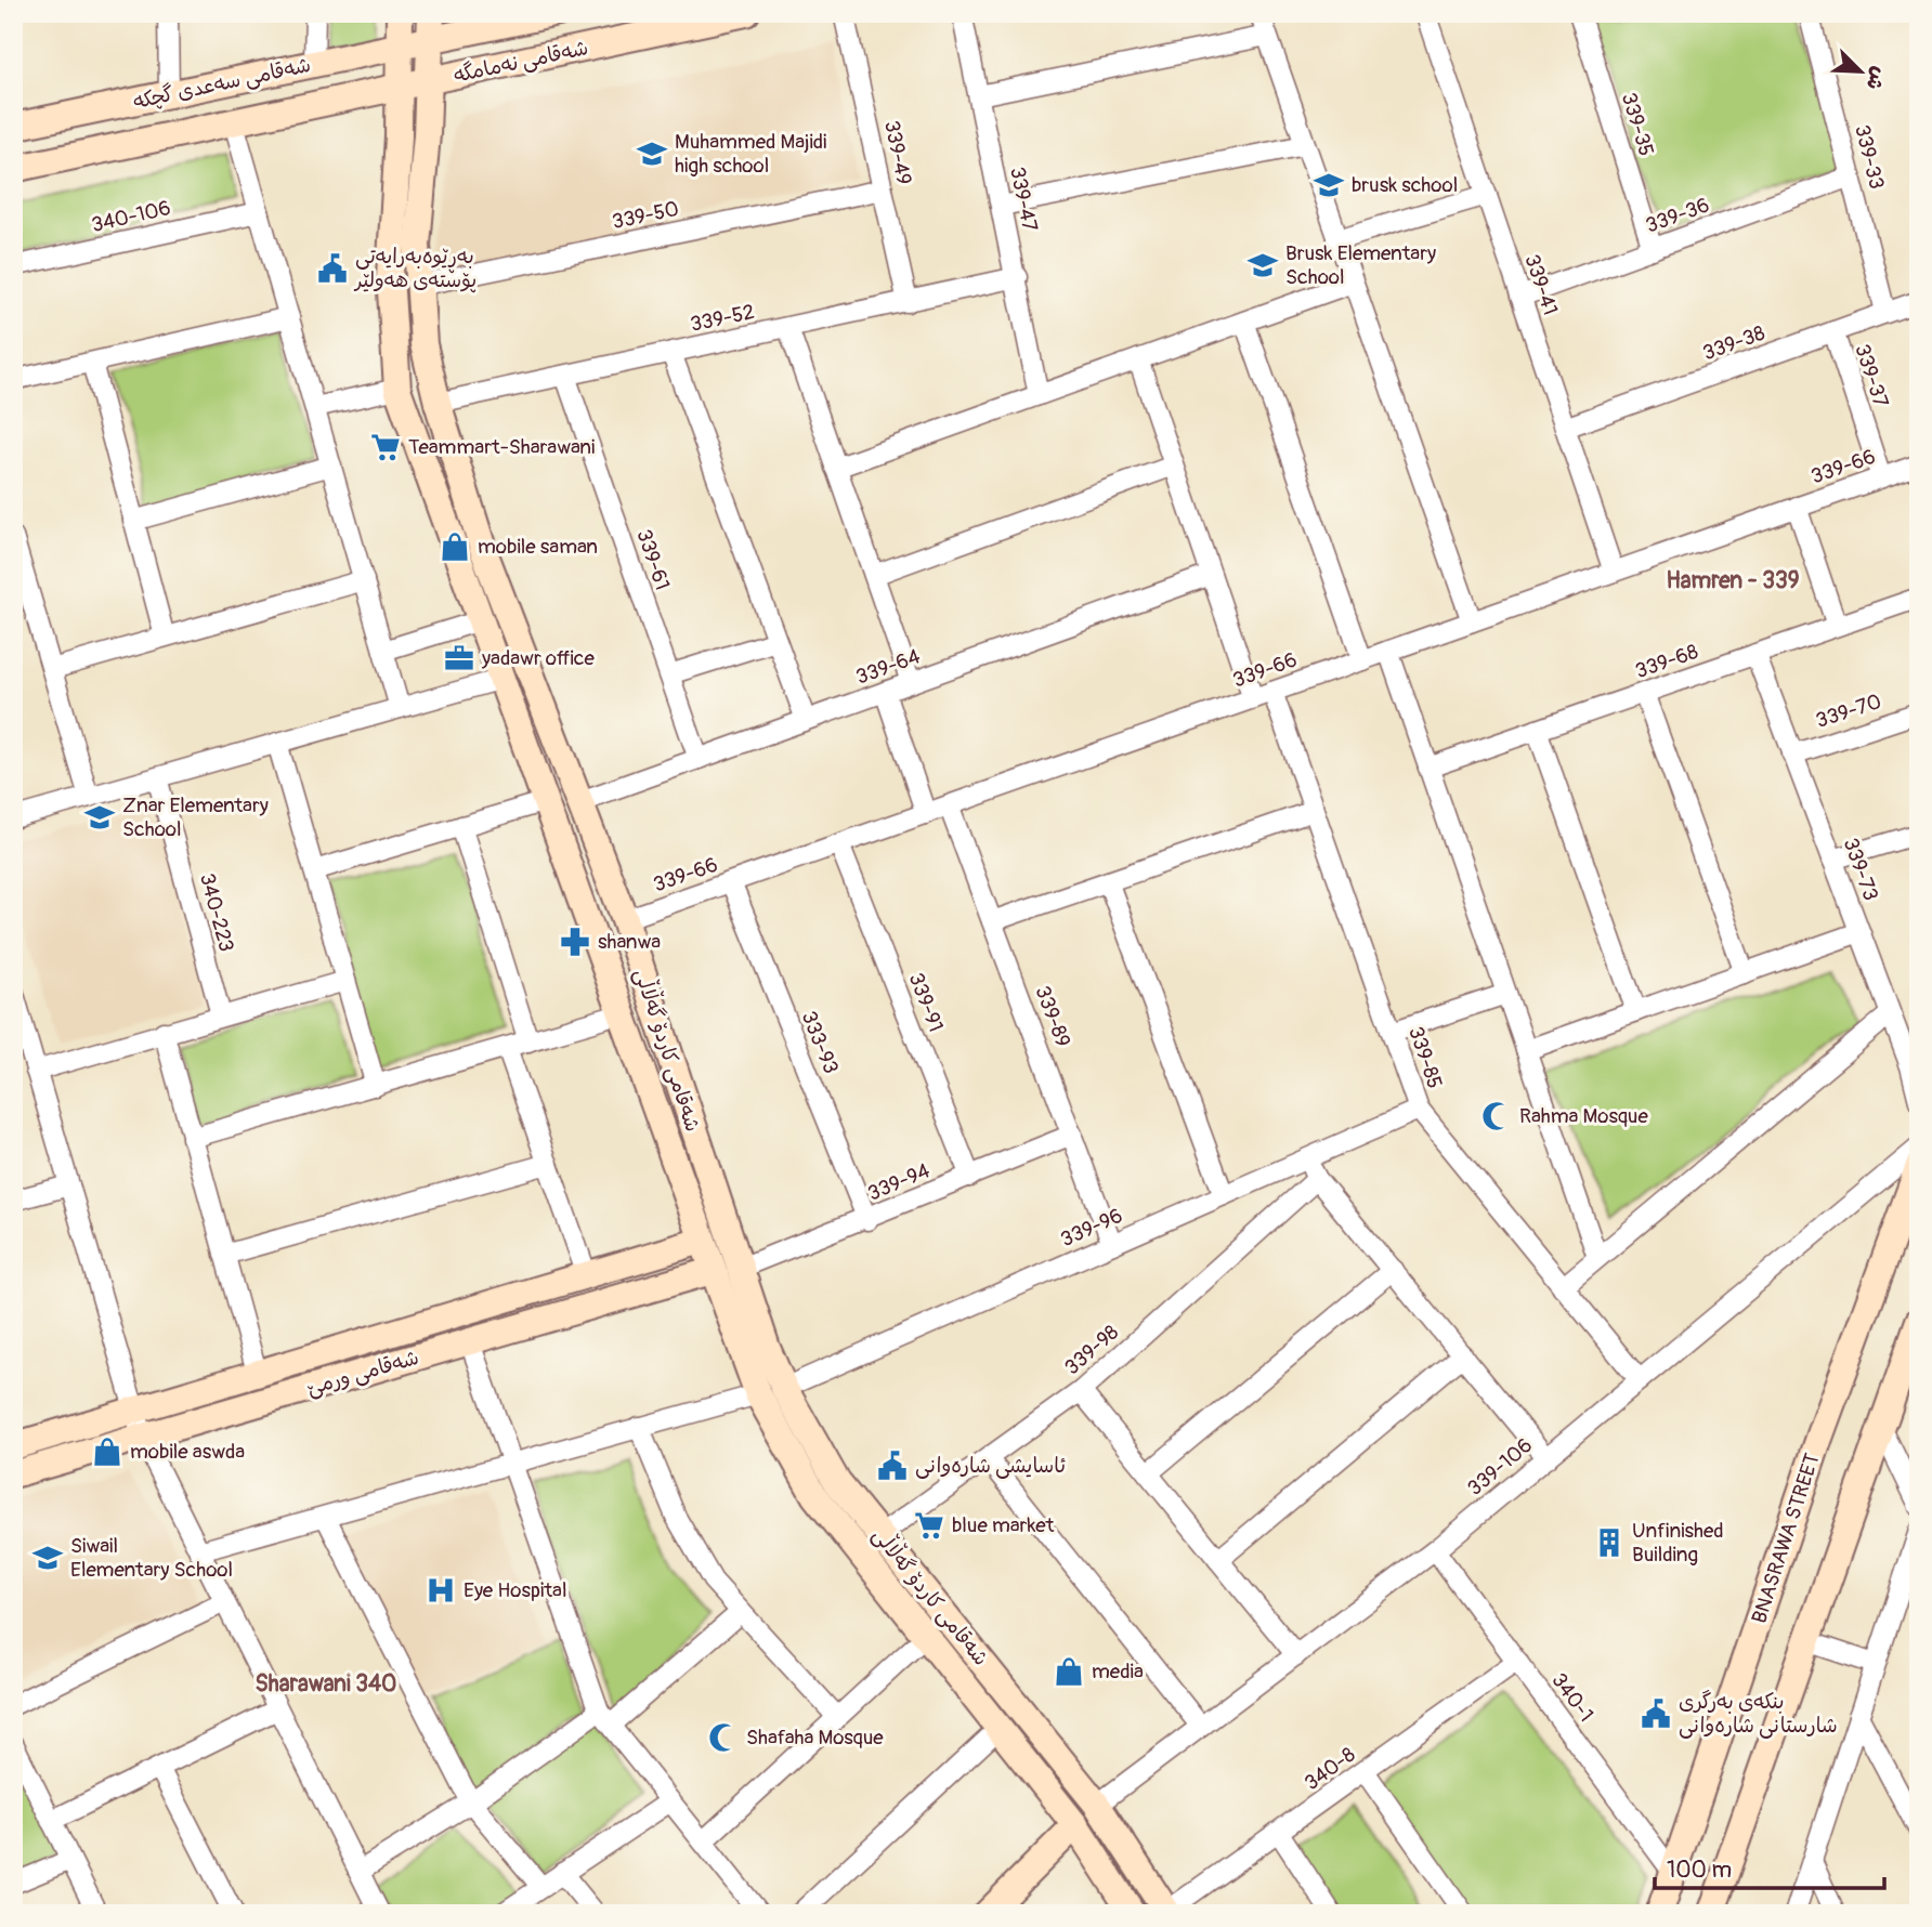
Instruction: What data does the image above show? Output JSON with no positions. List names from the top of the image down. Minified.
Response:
{"streets":{"street":["شەقامی نەمامگە","شەقامی سەعدی گچکە","339-35","339-49","339-33","339-47","339-50","339-36","340-106","339-41","339-52","339-38","339-37","339-66","339-61","339-68","339-64","339-70","339-73","340-223","339-91","339-89","333-93","شەقامی کاردۆ گەڵاڵی","339-85","339-94","339-96","339-98","شەقامی ورمێ","339-106","BNASRAWA STREET","340-1","340-8"]},"crossings":[["شەقامی نەمامگە","شەقامی سەعدی گچکە"],["شەقامی نەمامگە","شەقامی کاردۆ گەڵاڵی"],["شەقامی سەعدی گچکە","شەقامی کاردۆ گەڵاڵی"],["339-35","339-36"],["339-49","339-50"],["339-49","339-52"],["339-33","339-36"],["339-33","339-38"],["339-47","339-52"],["339-50","شەقامی کاردۆ گەڵاڵی"],["339-36","339-41"],["339-41","339-38"],["339-41","339-66"],["339-52","339-61"],["339-52","شەقامی کاردۆ گەڵاڵی"],["339-38","339-37"],["339-37","339-66"],["339-66","339-91"],["339-66","339-89"],["339-66","333-93"],["339-66","شەقامی کاردۆ گەڵاڵی"],["339-66","339-85"],["339-61","339-64"],["339-68","339-73"],["339-64","شەقامی کاردۆ گەڵاڵی"],["339-64","339-85"],["339-70","339-73"],["339-91","339-94"],["339-89","339-94"],["339-89","339-96"],["333-93","339-94"],["شەقامی کاردۆ گەڵاڵی","339-94"],["شەقامی کاردۆ گەڵاڵی","339-96"],["شەقامی کاردۆ گەڵاڵی","339-98"],["شەقامی کاردۆ گەڵاڵی","شەقامی ورمێ"],["شەقامی کاردۆ گەڵاڵی","339-106"],["شەقامی کاردۆ گەڵاڵی","340-8"],["339-85","339-96"],["339-85","339-106"],["339-106","340-1"],["BNASRAWA STREET","340-1"],["340-1","340-8"]],"districts":["Hamren - 339","Sharawani 340"],"places":{"school or university":["Muhammed Majidi high school","brusk school","Brusk Elementary School","Znar Elementary School","Siwail Elementary School"],"public building":["بەڕێوەبەرایەتی پۆستەی هەولێر","ئاسایشی شارەوانی","بنكەی بەرگری شارستانی شارەوانی"],"supermarket":["Teammart-Sharawani","blue market"],"shop":["mobile saman","mobile aswda","media"],"office":["yadawr office"],"pharmacy":["shanwa"],"mosque":["Rahma Mosque","Shafaha Mosque"],"building":["Unfinished Building"],"hospital":["Eye Hospital"]},"scale_bar":"100 m","north":"bottom right"}
